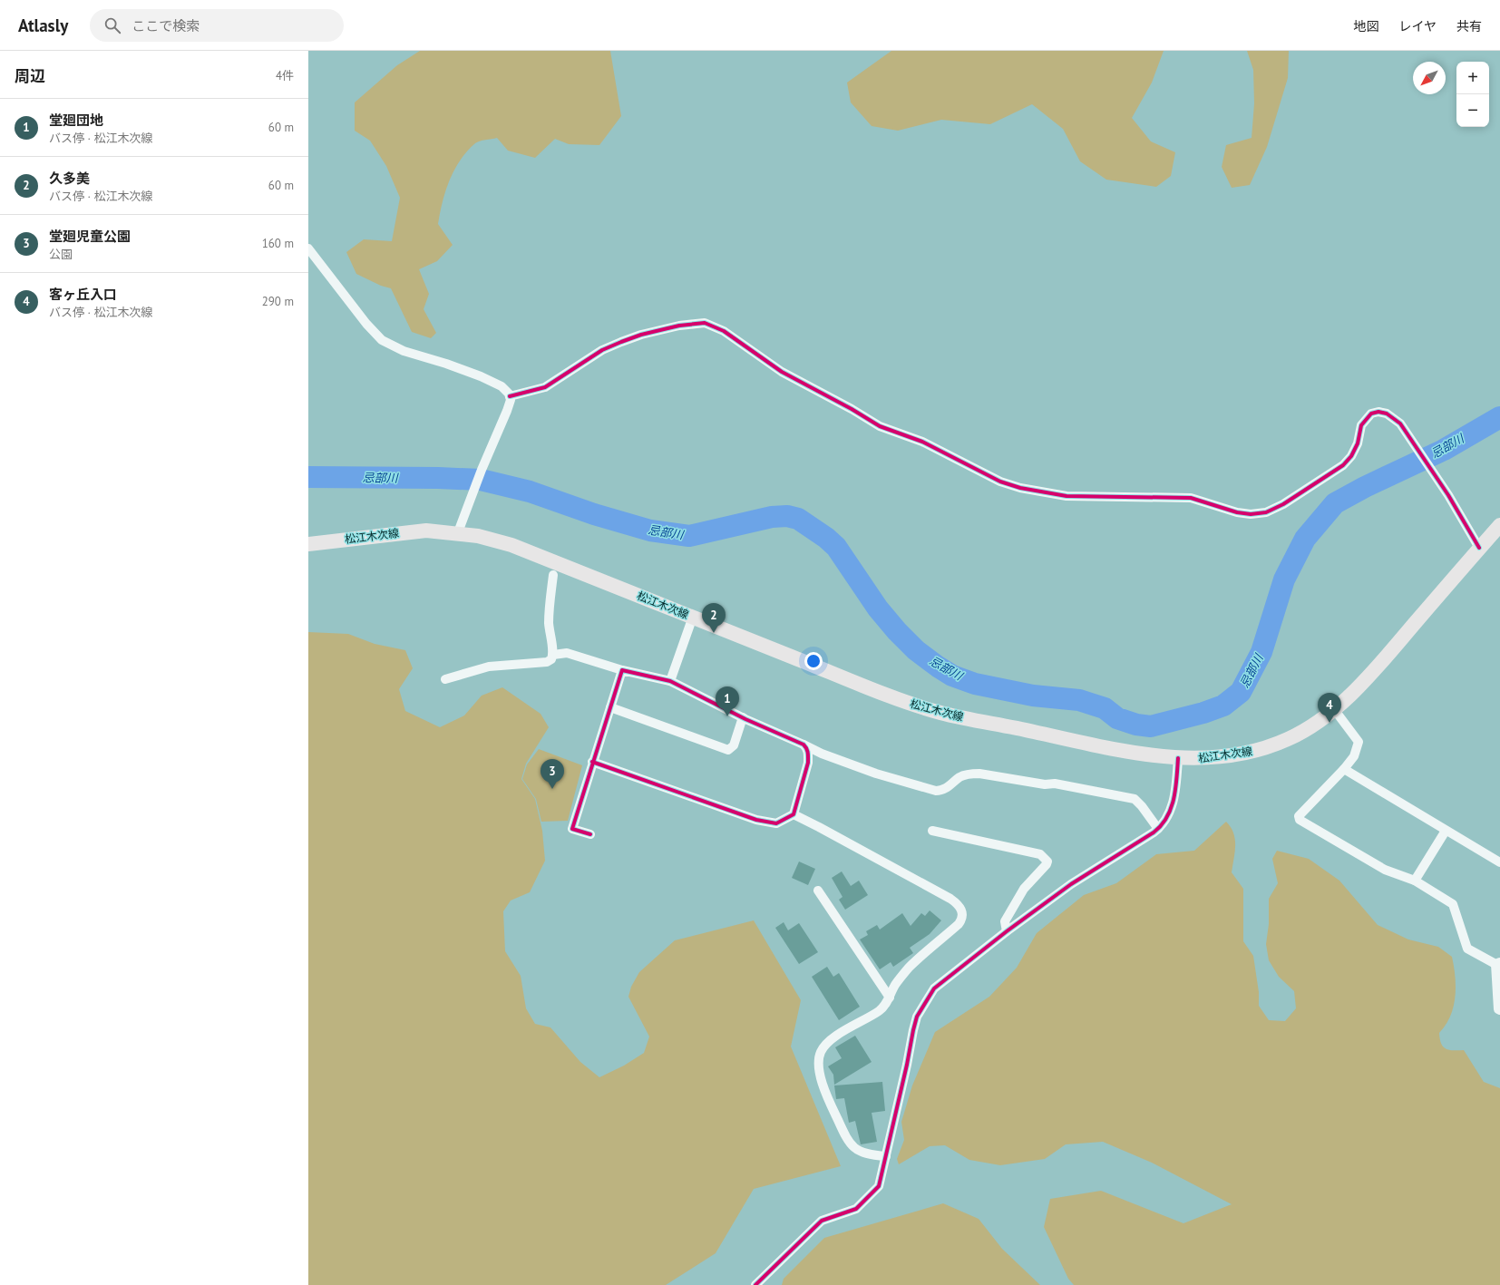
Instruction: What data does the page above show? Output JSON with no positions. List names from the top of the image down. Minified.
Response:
{"streets":{"main road":["松江木次線"]},"water":["忌部川"],"north":"bottom left","page":{"header":"Atlasly","search":"ここで検索","nav":["地図","レイヤ","共有"],"heading":["周辺","4件"],"map_buttons":["+","−"],"list":[{"mark":"1","name":"堂廻団地","note":"バス停 · 松江木次線","value":"60 m"},{"mark":"2","name":"久多美","note":"バス停 · 松江木次線","value":"60 m"},{"mark":"3","name":"堂廻児童公園","note":"公園","value":"160 m"},{"mark":"4","name":"客ヶ丘入口","note":"バス停 · 松江木次線","value":"290 m"}],"pins":["2","1","4","3"]}}
